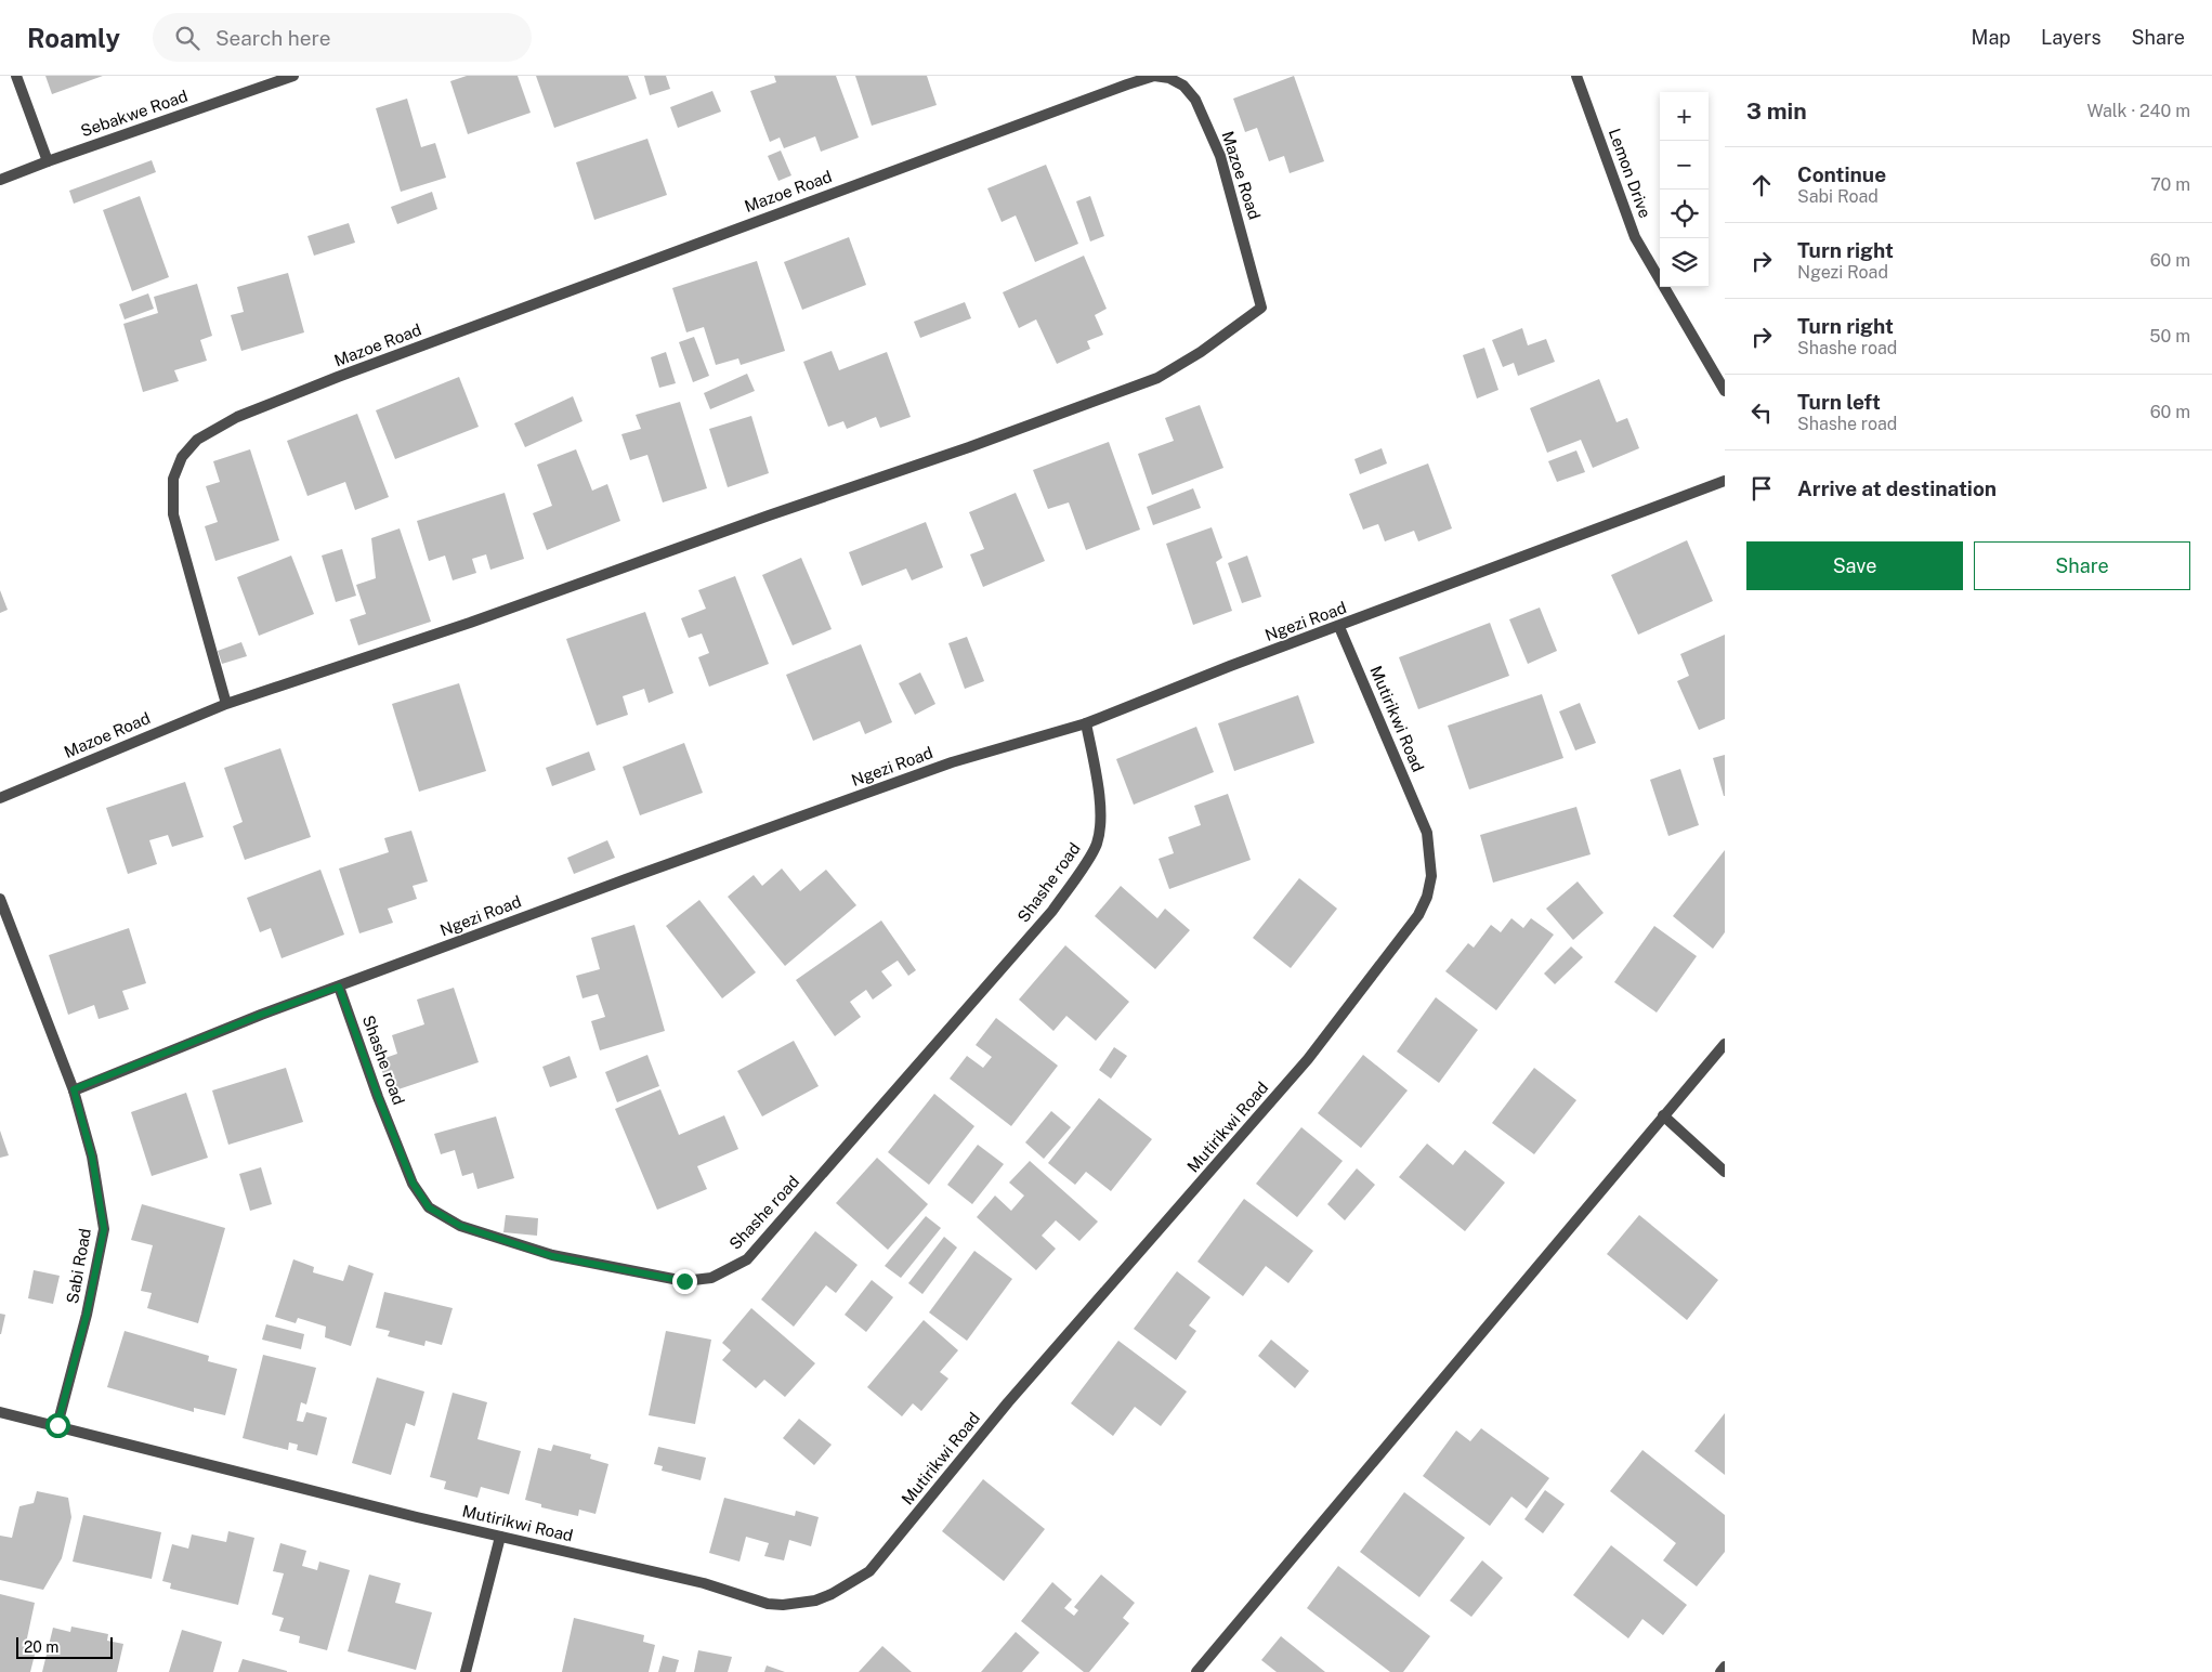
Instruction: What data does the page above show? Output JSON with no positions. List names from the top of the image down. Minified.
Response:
{"streets":{"street":["Sebakwe Road","Lemon Drive","Mazoe Road","Ngezi Road","Mutirikwi Road","Shashe road","Sabi Road"]},"crossings":[["Ngezi Road","Mutirikwi Road"],["Ngezi Road","Shashe road"],["Ngezi Road","Sabi Road"],["Mutirikwi Road","Sabi Road"]],"scale_bar":"20 m","page":{"header":"Roamly","search":"Search here","nav":["Map","Layers","Share"],"heading":["3 min","Walk · 240 m"],"map_buttons":["+","−"],"list":[["Continue","Sabi Road","70 m"],["Turn right","Ngezi Road","60 m"],["Turn right","Shashe road","50 m"],["Turn left","Shashe road","60 m"],"Arrive at destination"],"buttons":["Save","Share"],"scale":"20 m"}}
